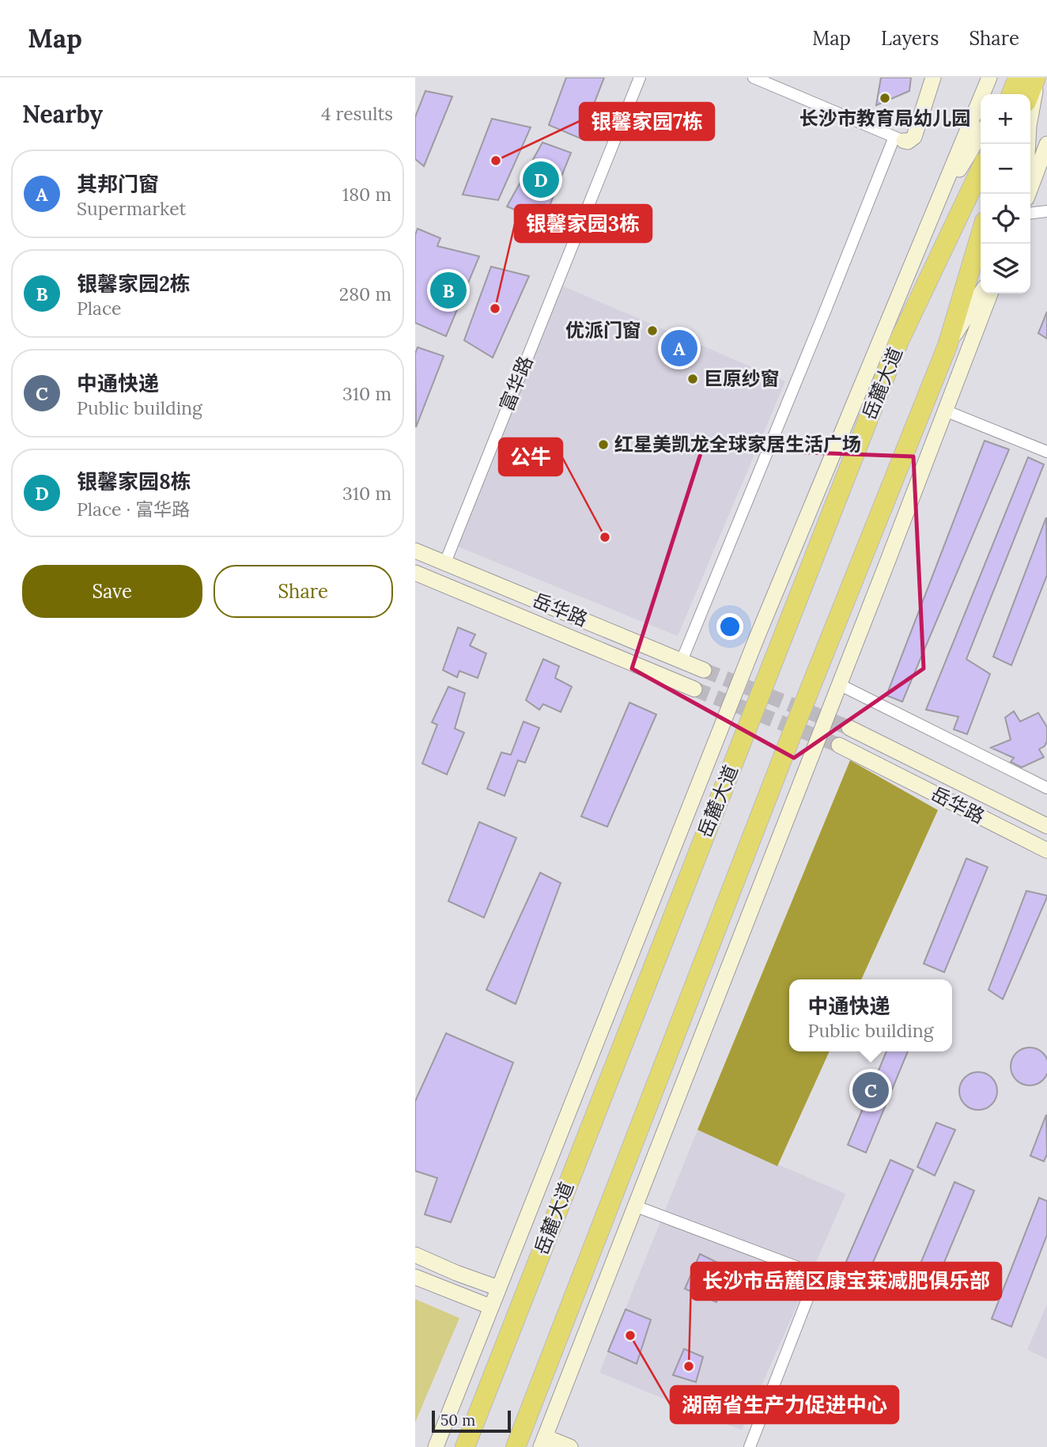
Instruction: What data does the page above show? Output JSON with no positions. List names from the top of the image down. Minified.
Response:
{"streets":{"highway":["岳麓大道"],"street":["富华路","岳华路"]},"crossings":[["富华路","岳华路"]],"places":["长沙市教育局幼儿园","银馨家园7栋","银馨家园3栋","优派门窗","巨原纱窗","红星美凯龙全球家居生活广场","公牛","湖南省生产力促进中心","长沙市岳麓区康宝莱减肥俱乐部"],"scale_bar":"50 m","page":{"header":"Map","nav":["Map","Layers","Share"],"heading":["Nearby","4 results"],"map_buttons":["+","−"],"list":[{"mark":"A","name":"其邦门窗","note":"Supermarket","value":"180 m"},{"mark":"B","name":"银馨家园2栋","note":"Place","value":"280 m"},{"mark":"C","name":"中通快递","note":"Public building","value":"310 m"},{"mark":"D","name":"银馨家园8栋","note":"Place · 富华路","value":"310 m"}],"pins":["D","B","A","C"],"buttons":["Save","Share"],"popup":["中通快递","Public building"],"scale":"50 m"}}
